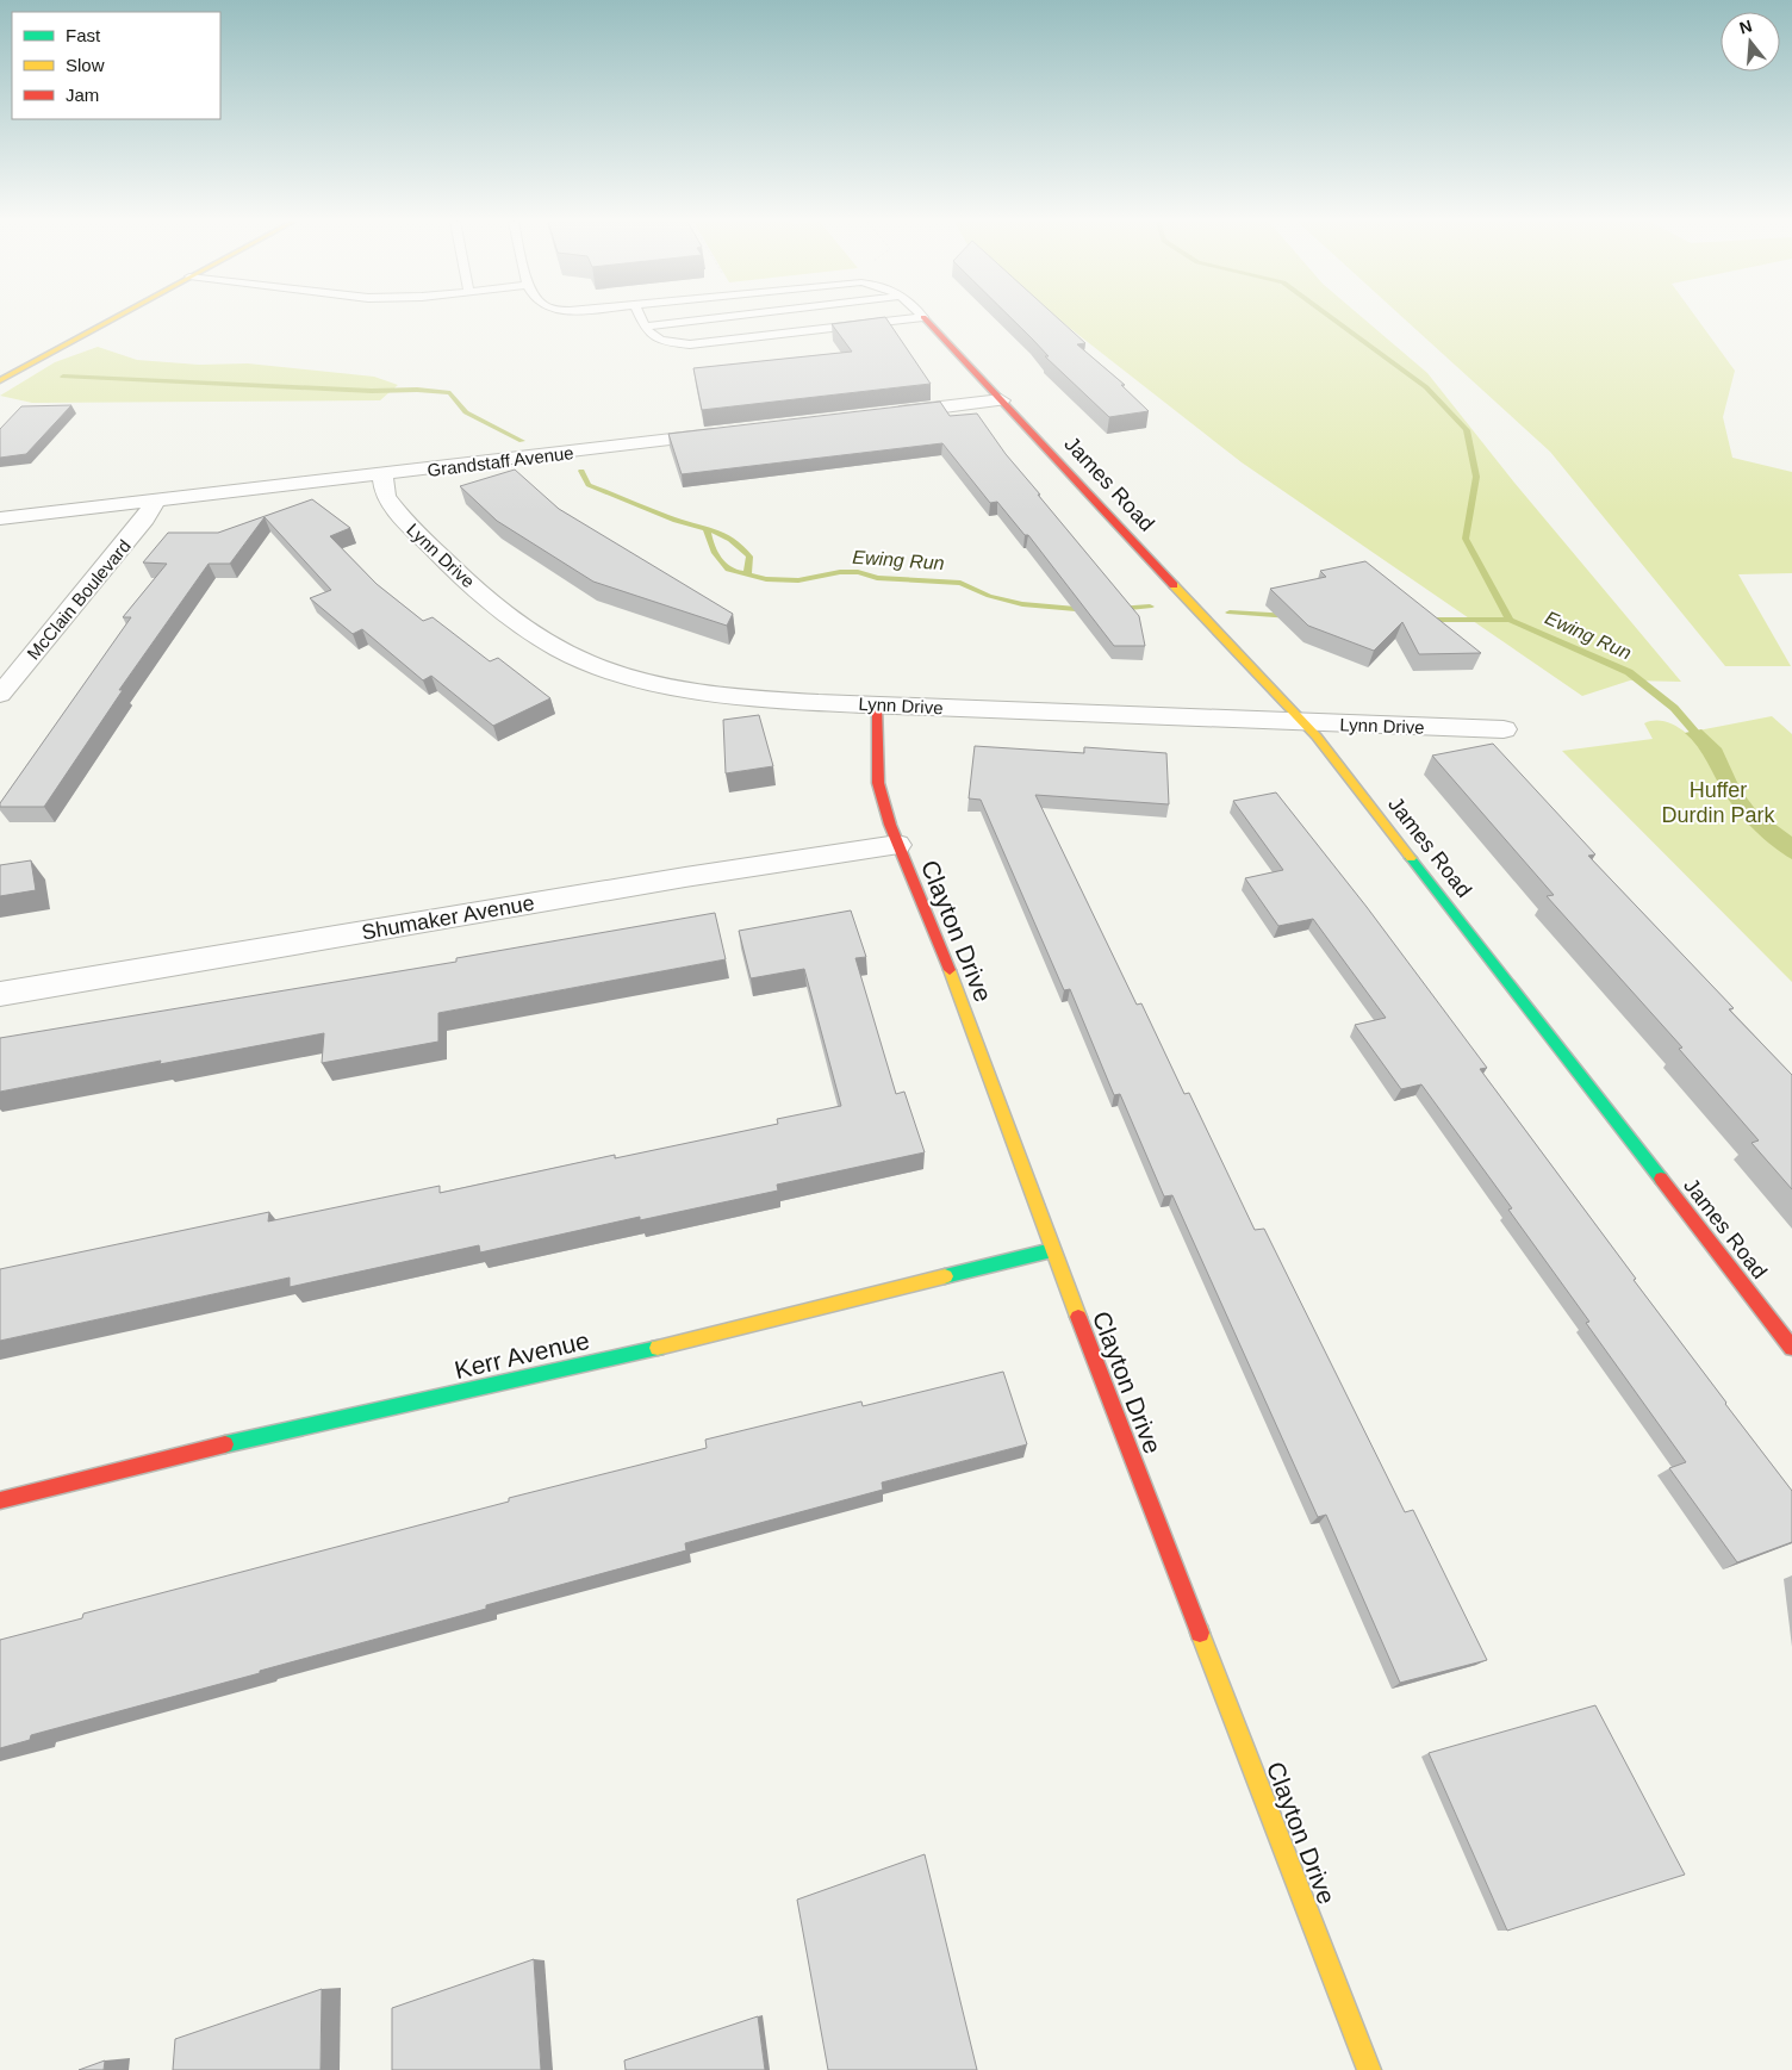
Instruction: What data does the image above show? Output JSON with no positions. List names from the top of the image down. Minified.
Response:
{"streets":{"street":["Grandstaff Avenue","James Road","Lynn Drive","McClain Boulevard","Shumaker Avenue","Clayton Drive","Kerr Avenue"]},"crossings":[["Grandstaff Avenue","Lynn Drive"],["Grandstaff Avenue","McClain Boulevard"],["James Road","Lynn Drive"],["Lynn Drive","Clayton Drive"],["Shumaker Avenue","Clayton Drive"],["Clayton Drive","Kerr Avenue"]],"water":["Ewing Run"],"parks":["Huffer Durdin Park"],"legend":["Fast","Slow","Jam"],"north":"top"}
